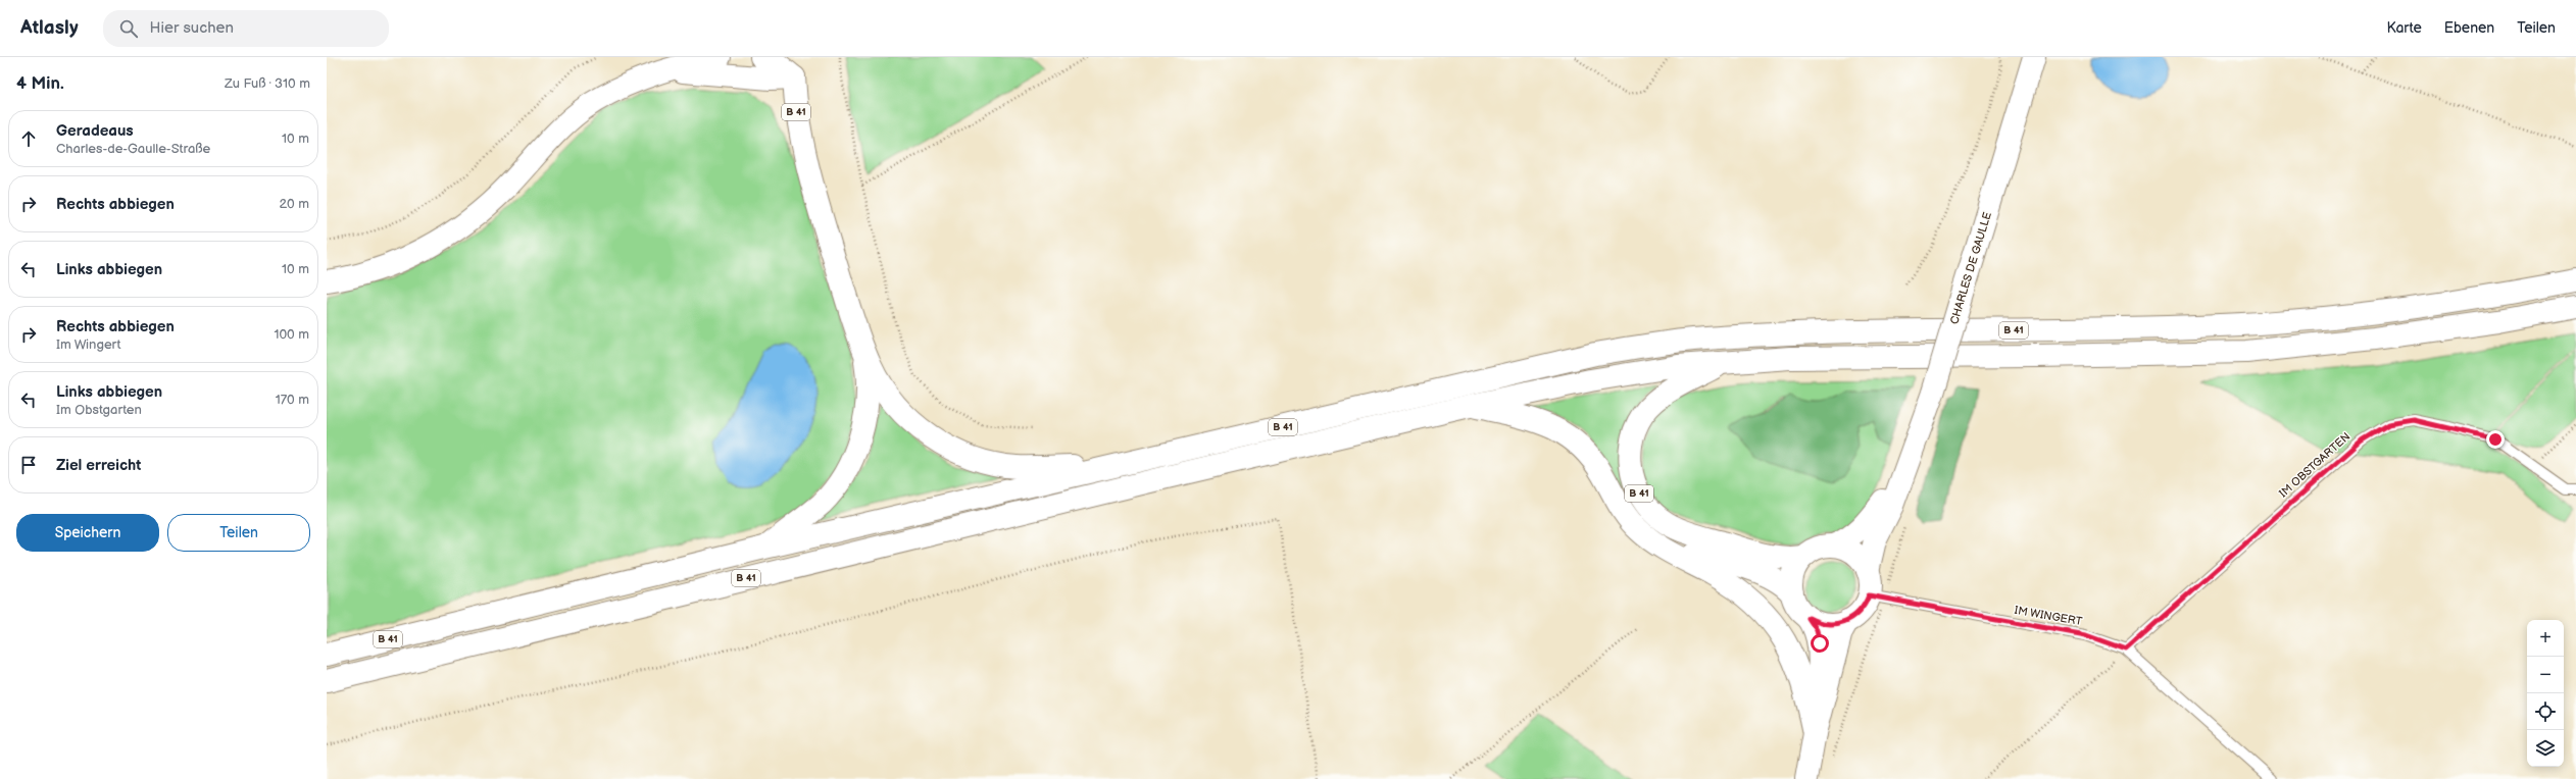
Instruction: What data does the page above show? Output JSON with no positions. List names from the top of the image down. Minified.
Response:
{"streets":{"main road":["B 41","CHARLES DE GAULLE"],"lane":["IM OBSTGARTEN","IM WINGERT"]},"crossings":[["B 41","CHARLES DE GAULLE"],["B 41","IM WINGERT"],["CHARLES DE GAULLE","IM WINGERT"],["IM OBSTGARTEN","IM WINGERT"]],"page":{"header":"Atlasly","search":"Hier suchen","nav":["Karte","Ebenen","Teilen"],"heading":["4 Min.","Zu Fuß · 310 m"],"list":[["Geradeaus","Charles-de-Gaulle-Straße","10 m"],["Rechts abbiegen","20 m"],["Links abbiegen","10 m"],["Rechts abbiegen","Im Wingert","100 m"],["Links abbiegen","Im Obstgarten","170 m"],"Ziel erreicht"],"buttons":["Speichern","Teilen"],"map_buttons":["+","−"]}}
